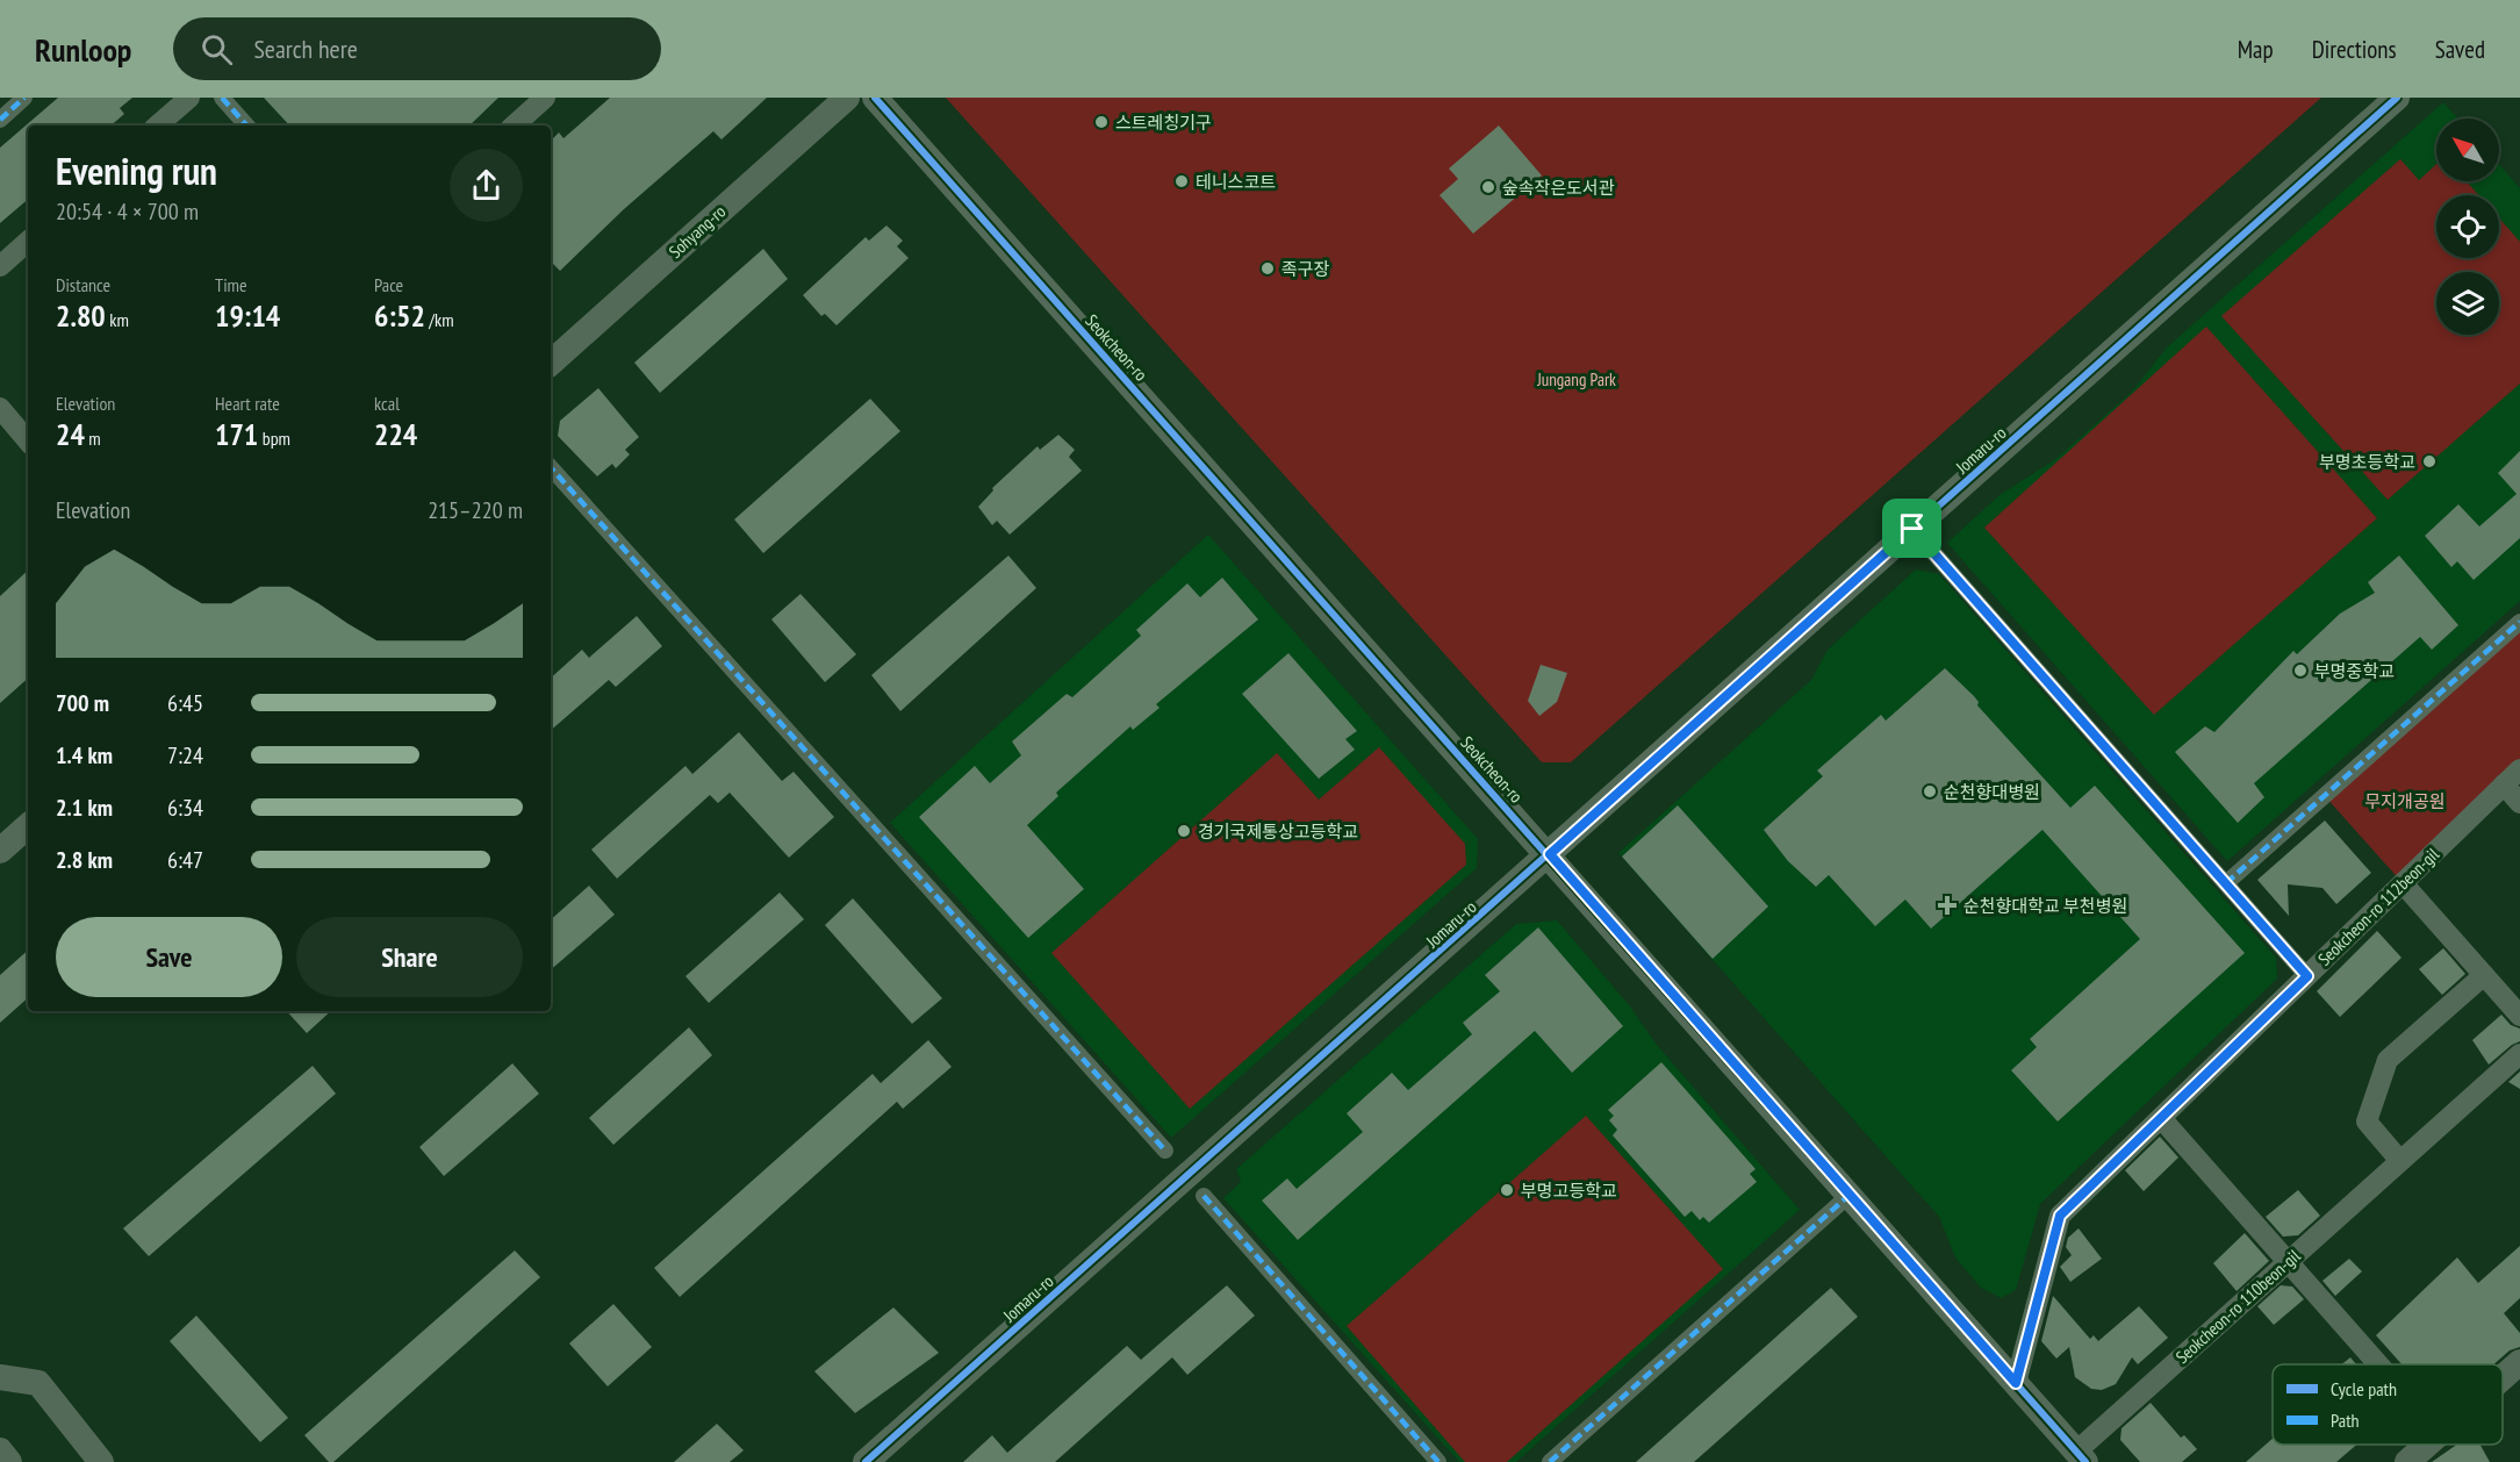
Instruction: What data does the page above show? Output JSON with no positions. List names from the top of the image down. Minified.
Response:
{"streets":{"street":["Sohyang-ro","Seokcheon-ro","Jomaru-ro","Seokcheon-ro 112beon-gil","Seokcheon-ro 110beon-gil"]},"crossings":[["Seokcheon-ro","Jomaru-ro"],["Seokcheon-ro","Seokcheon-ro 112beon-gil"],["Seokcheon-ro","Seokcheon-ro 110beon-gil"]],"parks":["Jungang Park","무지개공원"],"places":{"other":["스트레칭기구","테니스코트","숲속작은도서관","족구장","부명초등학교","부명중학교","순천향대병원","경기국제통상고등학교","부명고등학교"],"health":["순천향대학교 부천병원"]},"legend":["Cycle path","Path"],"north":"top left","page":{"header":"Runloop","search":"Search here","nav":["Map","Directions","Saved"],"heading":["Evening run","20:54 · 4 × 700 m"],"stats":[["Distance","2.80 km"],["Time","19:14"],["Pace","6:52 /km"],["Elevation","24 m"],["Heart rate","171 bpm"],["kcal","224"]],"chart":["Elevation","215–220 m"],"list":[{"name":"700 m","note":"6:45"},{"name":"1.4 km","note":"7:24"},{"name":"2.1 km","note":"6:34"},{"name":"2.8 km","note":"6:47"}],"buttons":["Save","Share"]}}
